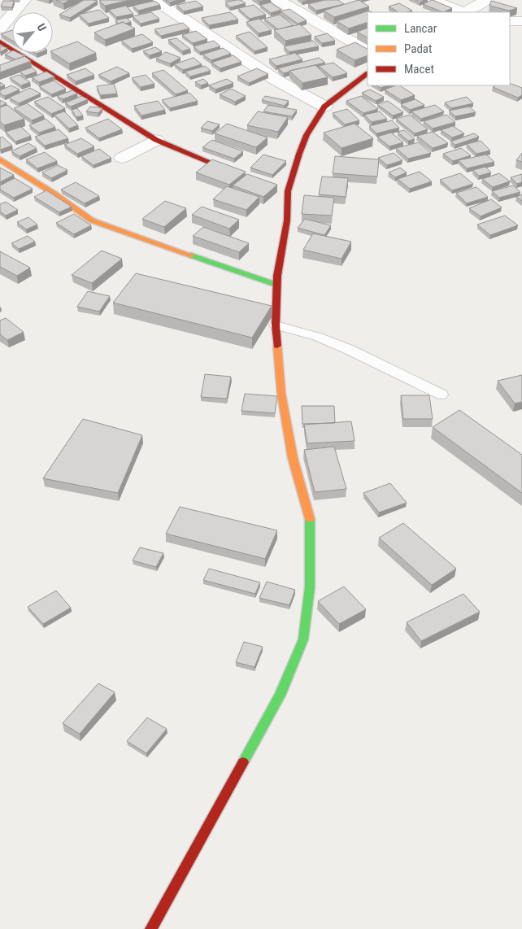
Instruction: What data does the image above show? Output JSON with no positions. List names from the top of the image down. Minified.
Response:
{"legend":["Lancar","Padat","Macet"],"north":"top right"}
